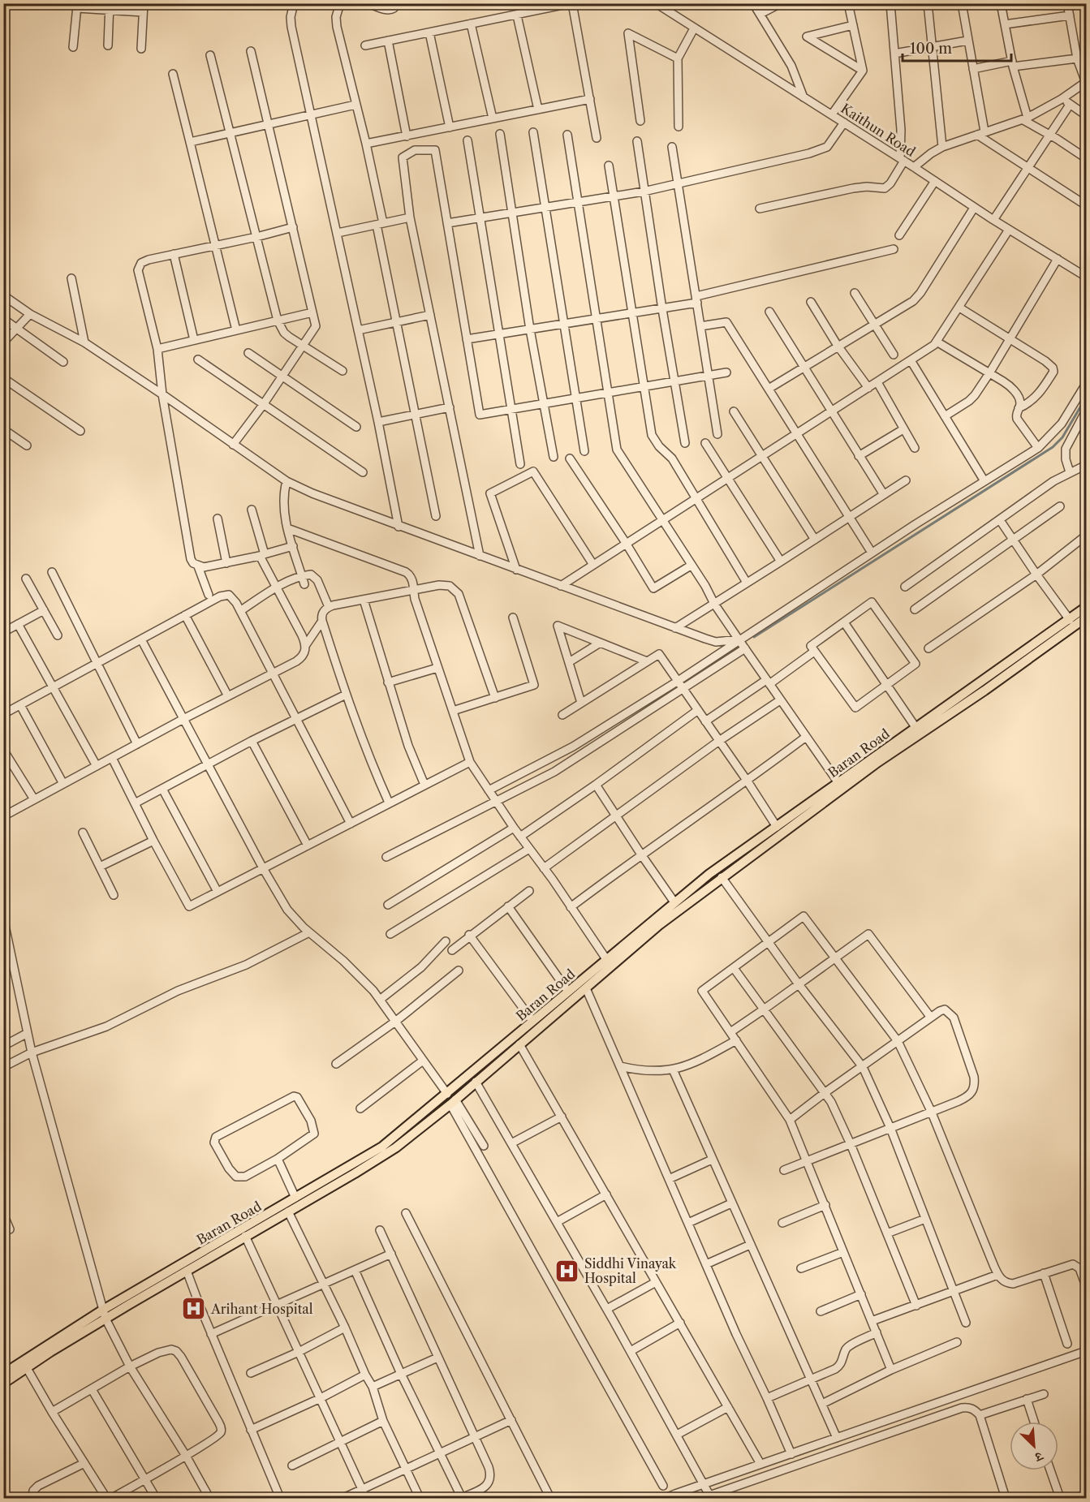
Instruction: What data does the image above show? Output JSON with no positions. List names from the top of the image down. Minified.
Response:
{"streets":{"main road":["Baran Road"],"street":["Kaithun Road"]},"places":{"hospital":["Siddhi Vinayak Hospital","Arihant Hospital"]},"scale_bar":"100 m","north":"bottom right"}
